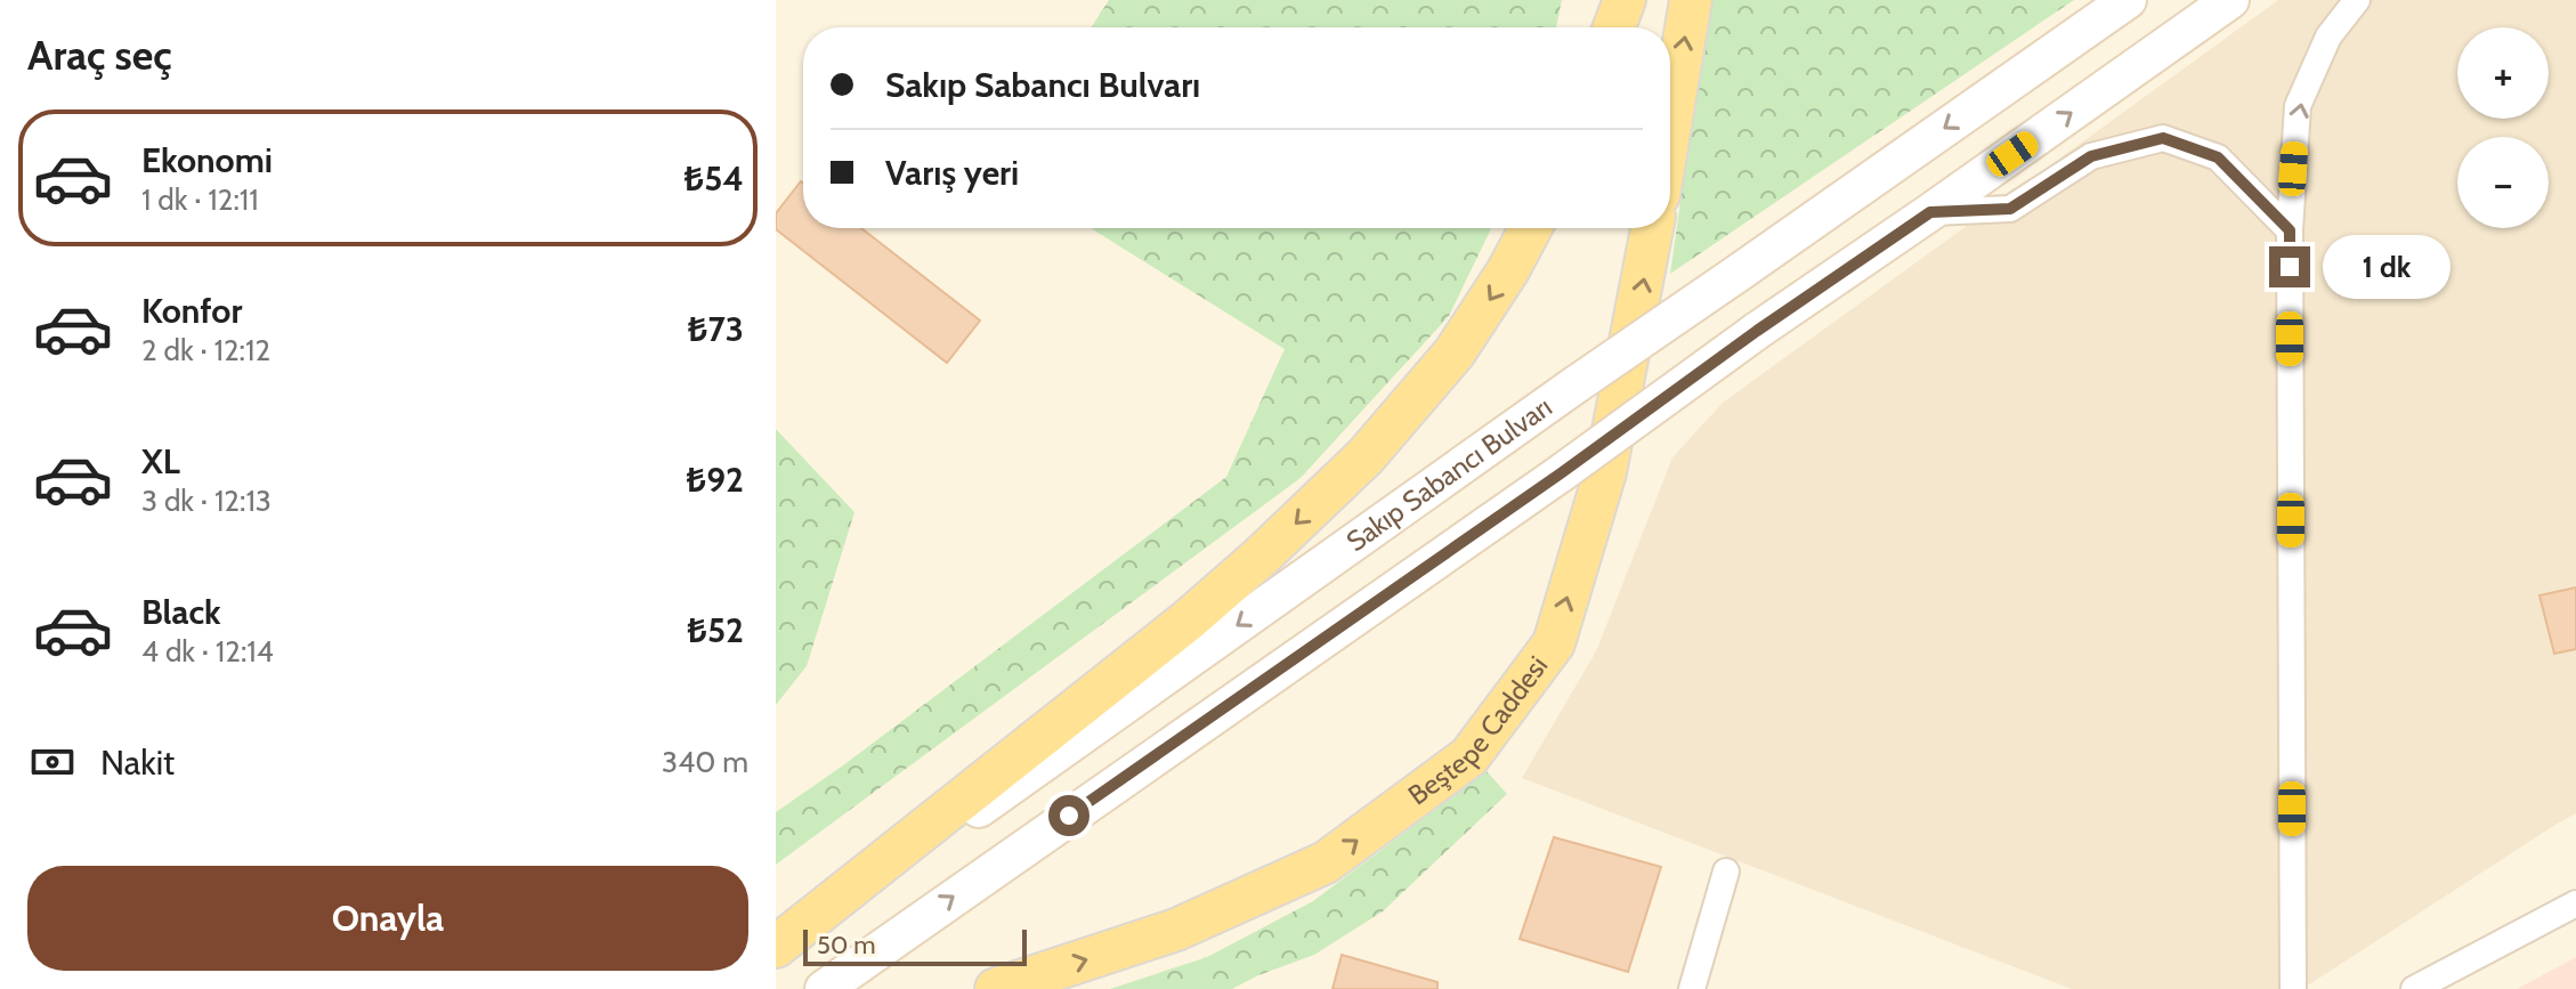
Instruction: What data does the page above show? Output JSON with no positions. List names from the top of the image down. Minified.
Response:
{"streets":{"main road":["Sakıp Sabancı Bulvarı","Beştepe Caddesi"]},"scale_bar":"50 m","page":{"heading":"Araç seç","map_buttons":["+","−"],"banner":["Sakıp Sabancı Bulvarı","Varış yeri"],"list":[{"name":"Ekonomi","note":"1 dk · 12:11","value":"₺54"},{"name":"Konfor","note":"2 dk · 12:12","value":"₺73"},{"name":"XL","note":"3 dk · 12:13","value":"₺92"},{"name":"Black","note":"4 dk · 12:14","value":"₺52"}],"bubble":"1 dk","pay":["Nakit","340 m"],"buttons":"Onayla","scale":"50 m"}}
